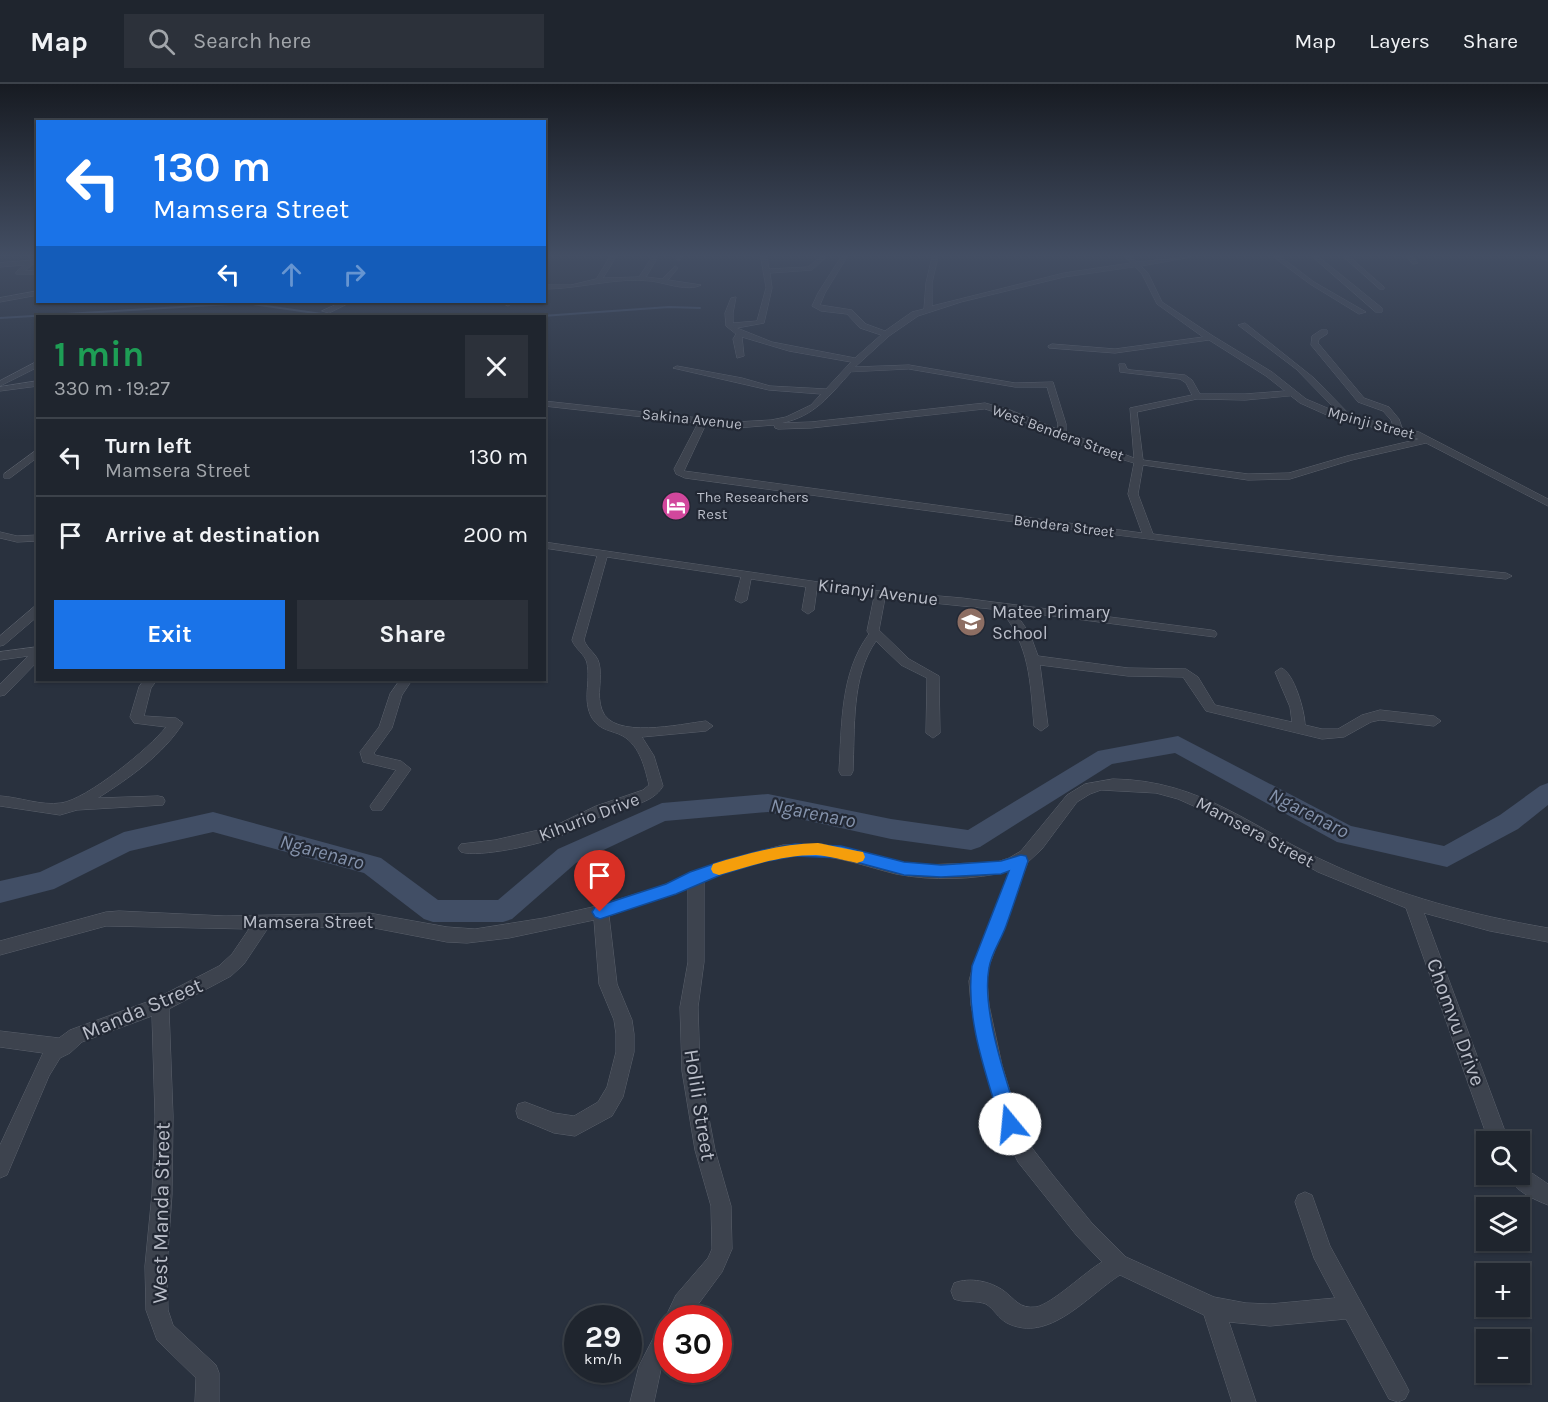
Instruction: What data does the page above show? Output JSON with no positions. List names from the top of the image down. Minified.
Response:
{"streets":{"street":["Sakina Avenue","Mpinji Street","West Bendera Street","Bendera Street","Kiranyi Avenue","Kihurio Drive","Mamsera Street","Manda Street","Chomvu Drive","Holili Street","West Manda Street"]},"crossings":[["Sakina Avenue","West Bendera Street"],["Sakina Avenue","Bendera Street"],["Mpinji Street","West Bendera Street"],["Mamsera Street","Manda Street"],["Mamsera Street","Chomvu Drive"],["Mamsera Street","Holili Street"],["Manda Street","West Manda Street"]],"water":["Ngarenaro"],"places":{"hotel":["The Researchers Rest"],"school or university":["Matee Primary School"]},"page":{"header":"Map","search":"Search here","nav":["Map","Layers","Share"],"turn":["130 m","Mamsera Street"],"heading":["1 min","330 m · 19:27"],"list":[{"name":"Turn left","note":"Mamsera Street","value":"130 m"},{"name":"Arrive at destination","value":"200 m"}],"buttons":["Exit","Share"],"map_buttons":["+","−"],"speed":"29 km/h","limit":"30"}}
